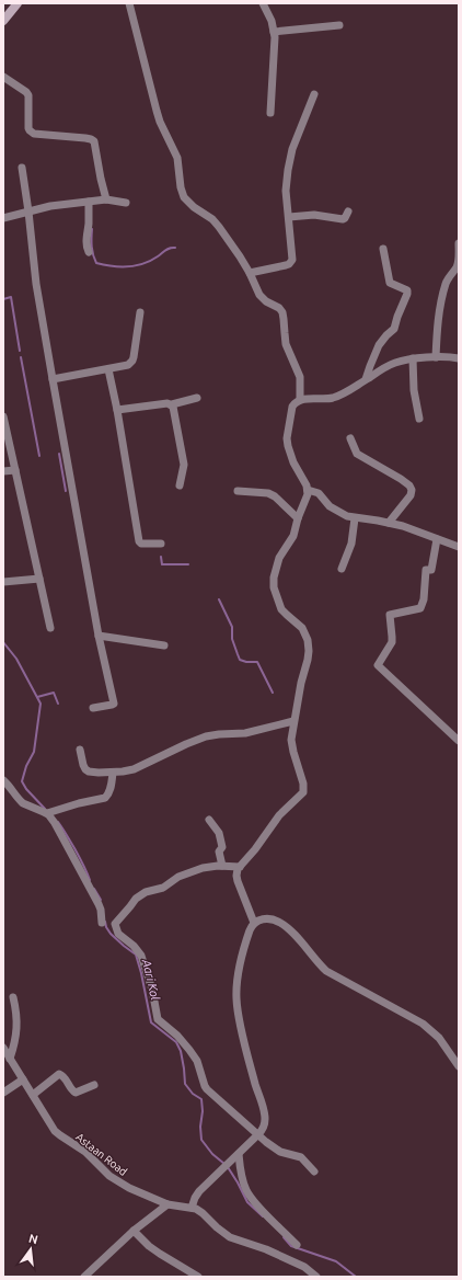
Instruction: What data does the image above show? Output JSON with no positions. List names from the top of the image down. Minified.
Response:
{"streets":{"street":["Astaan Road"]},"water":["Aari Kol"],"north":"top"}
